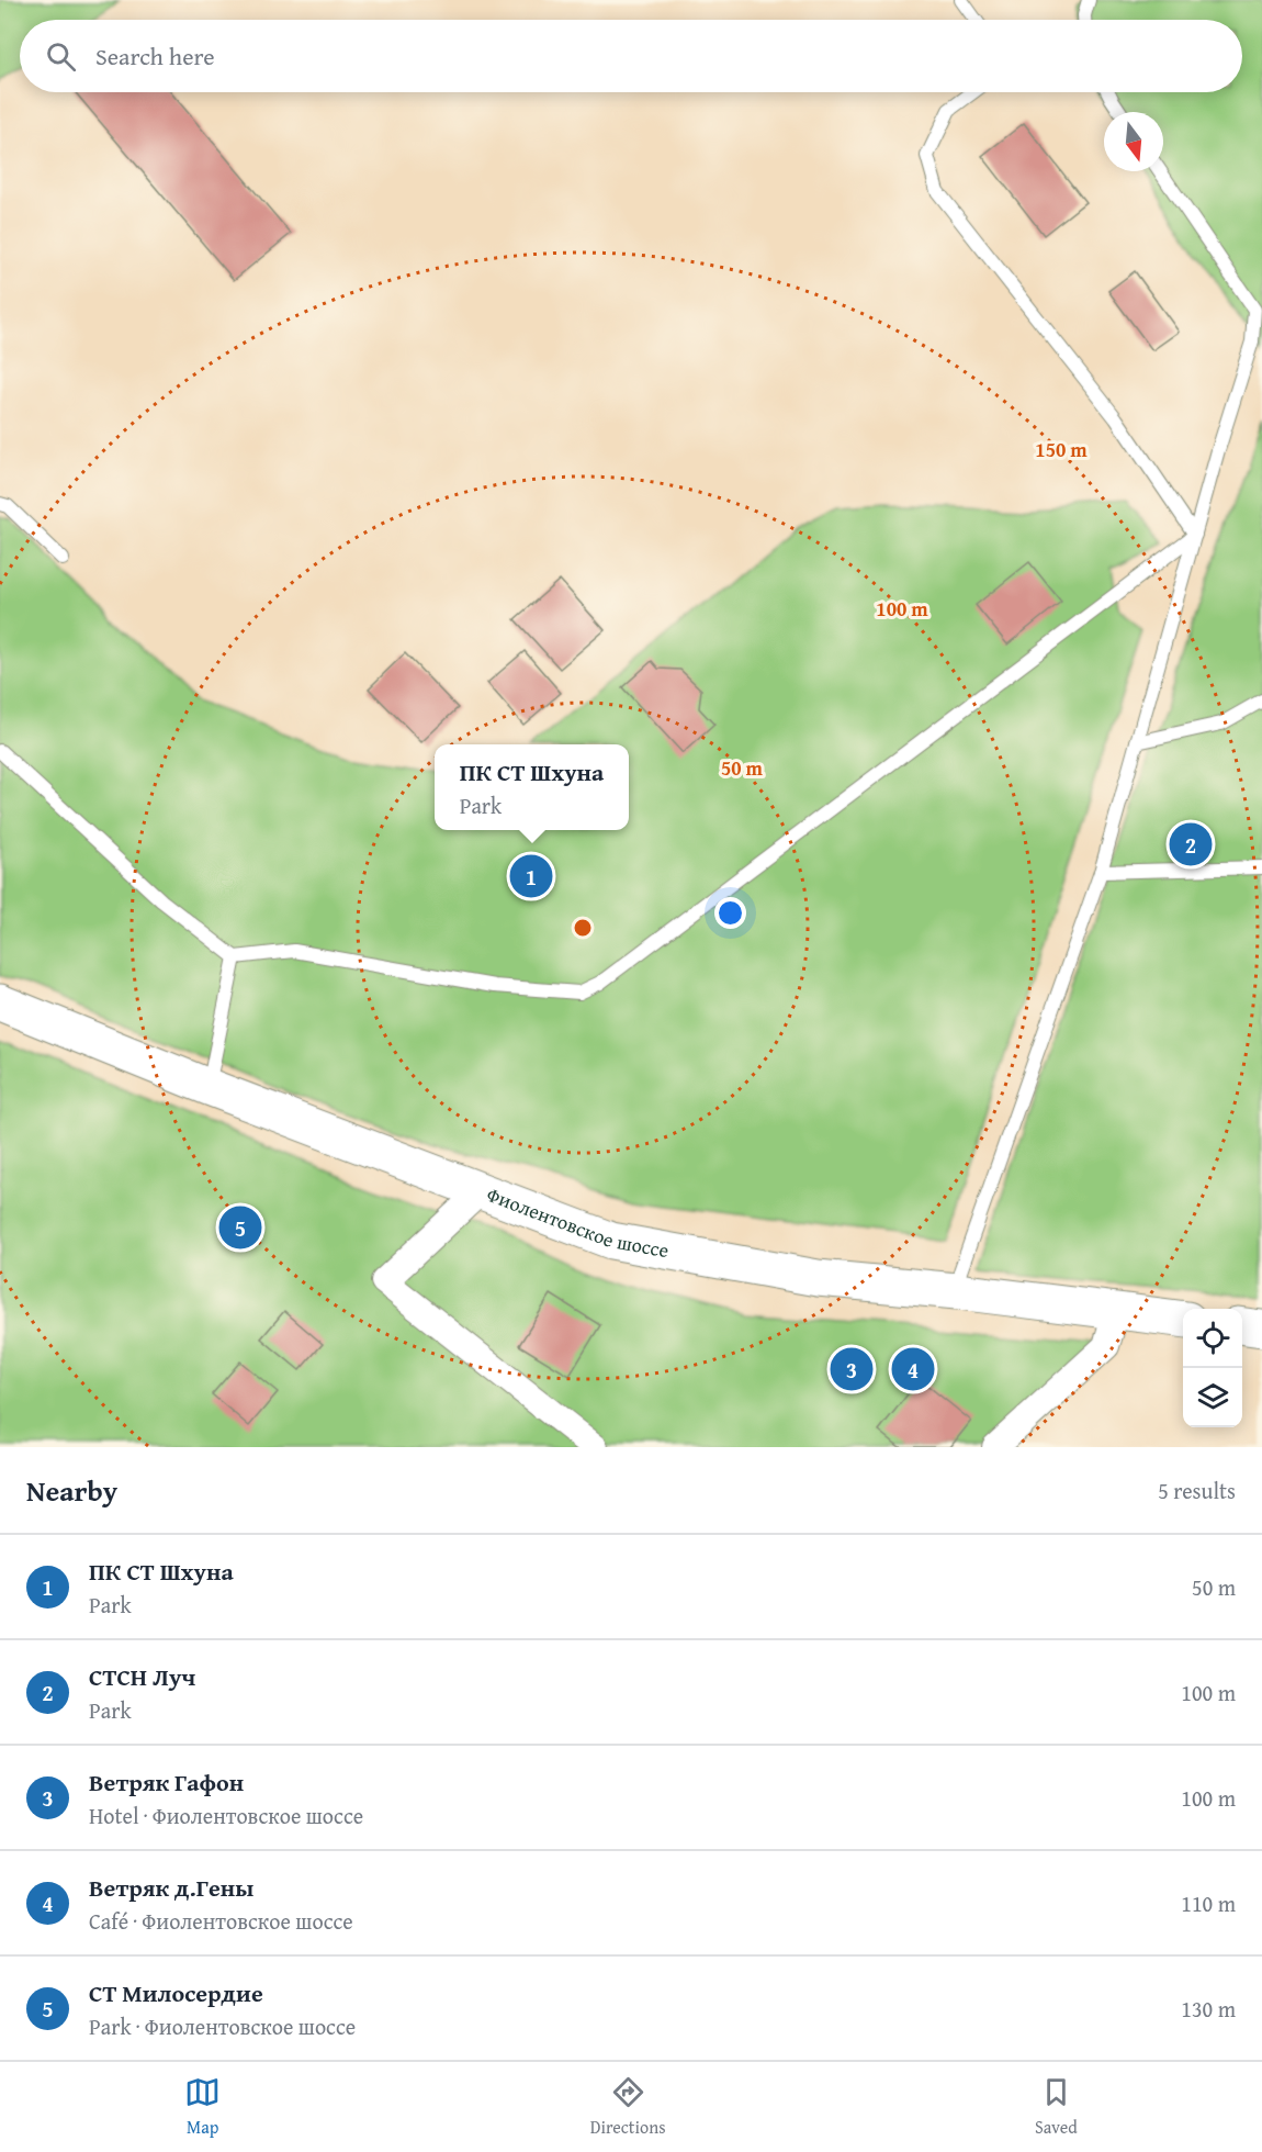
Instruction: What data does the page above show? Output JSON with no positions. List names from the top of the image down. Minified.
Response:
{"streets":{"main road":["Фиолентовское шоссе"]},"north":"bottom","page":{"search":"Search here","popup":["ПК СТ Шхуна","Park"],"pins":["2","1","5","3","4"],"heading":["Nearby","5 results"],"list":[{"mark":"1","name":"ПК СТ Шхуна","note":"Park","value":"50 m"},{"mark":"2","name":"СТСН Луч","note":"Park","value":"100 m"},{"mark":"3","name":"Ветряк Гафон","note":"Hotel · Фиолентовское шоссе","value":"100 m"},{"mark":"4","name":"Ветряк д.Гены","note":"Café · Фиолентовское шоссе","value":"110 m"},{"mark":"5","name":"СТ Милосердие","note":"Park · Фиолентовское шоссе","value":"130 m"}],"nav":["Map","Directions","Saved"]},"rings":["150 m","100 m","50 m"]}
